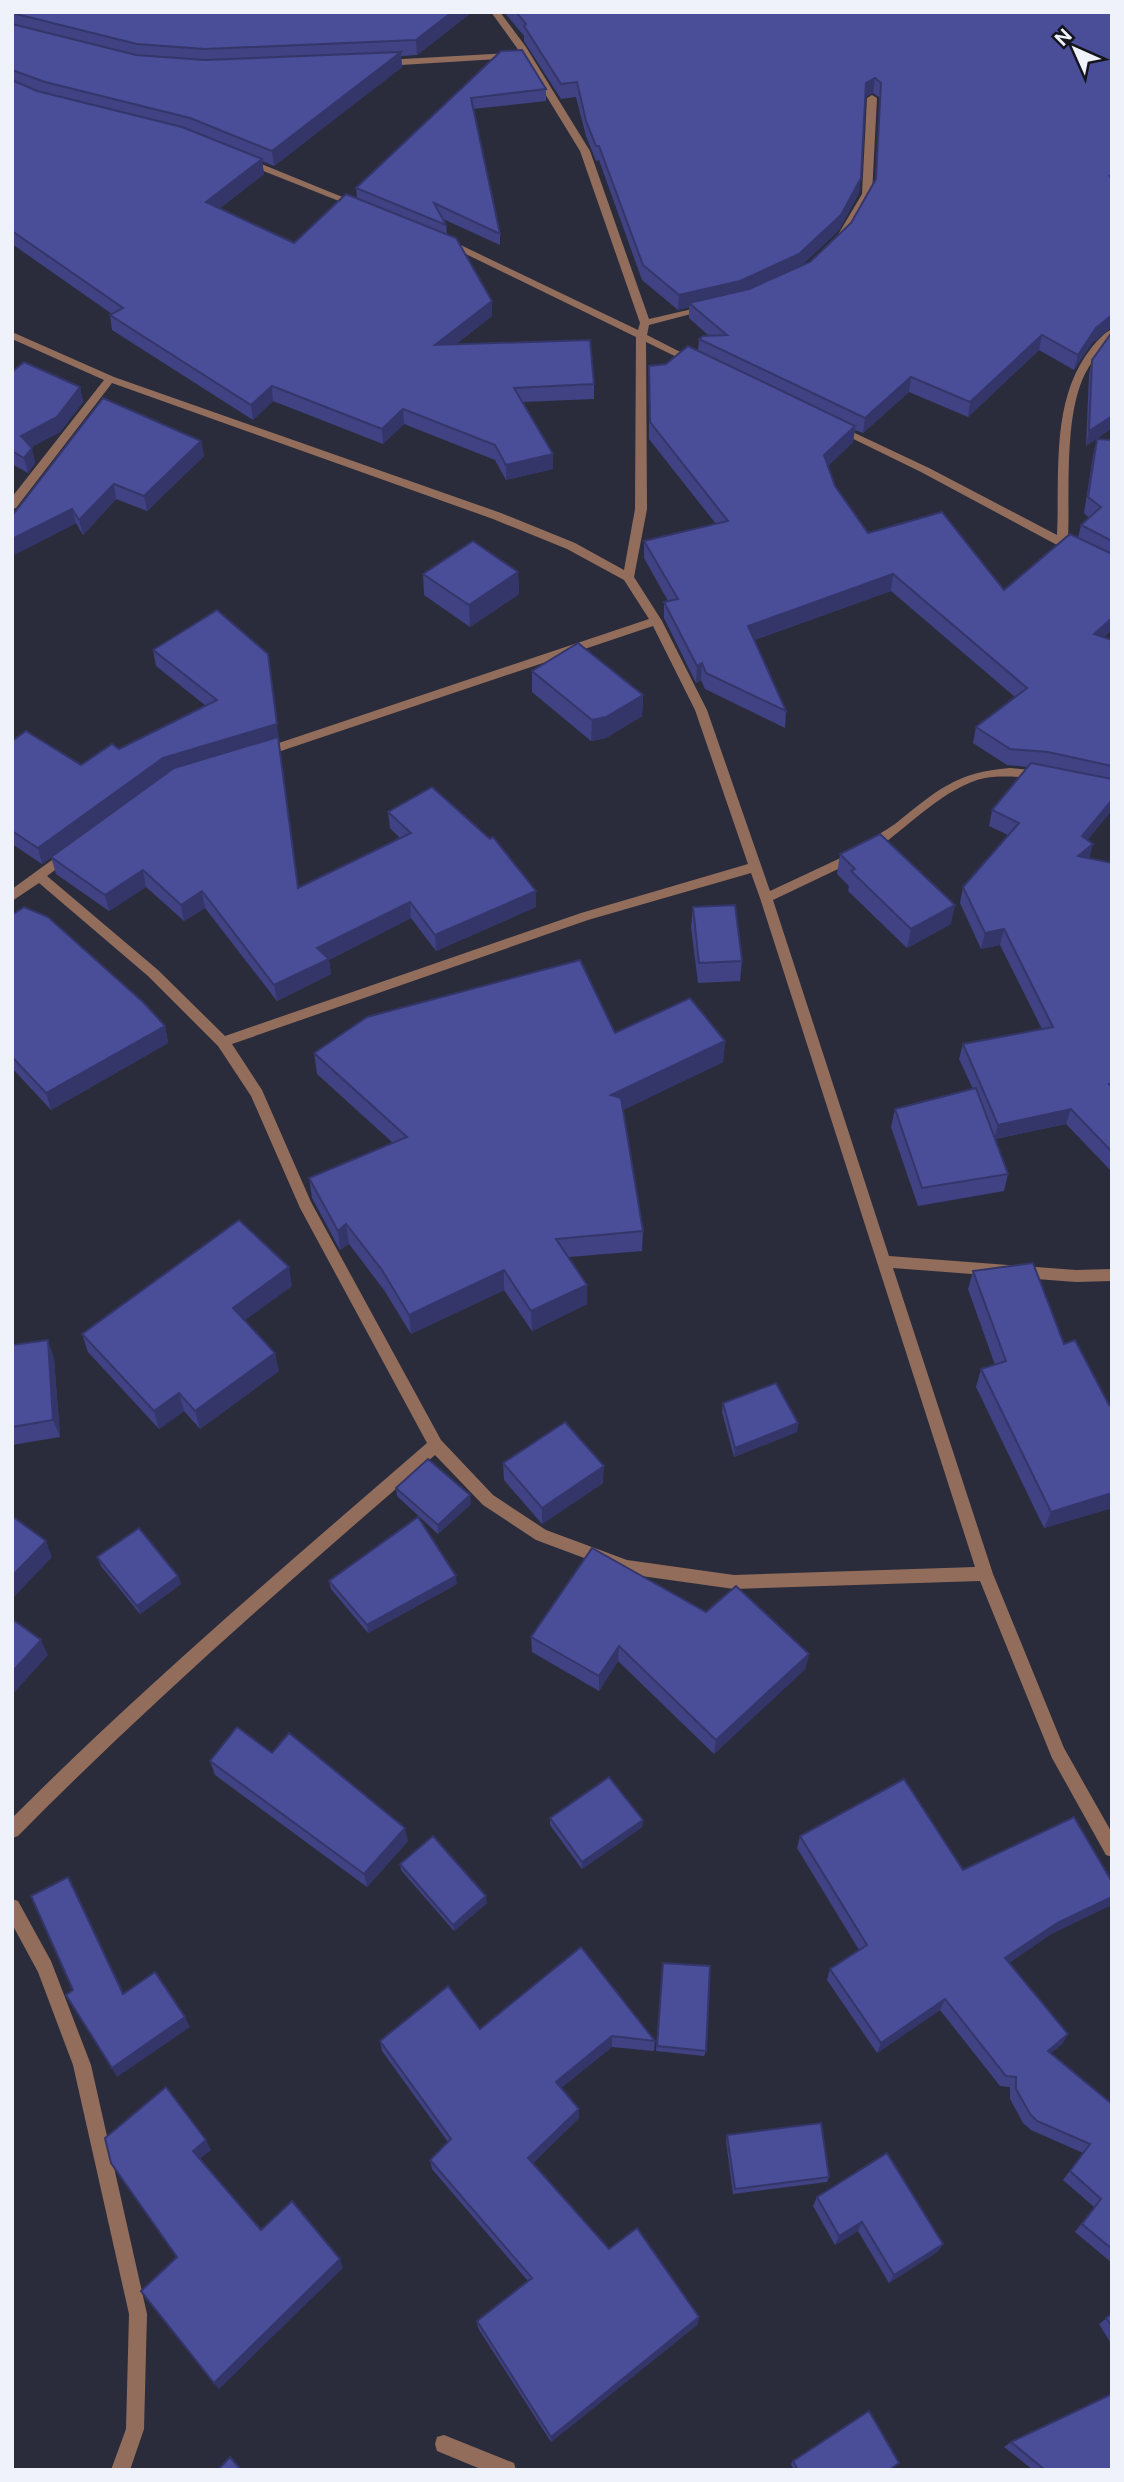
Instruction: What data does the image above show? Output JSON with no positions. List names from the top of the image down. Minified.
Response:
{"north":"top left"}
